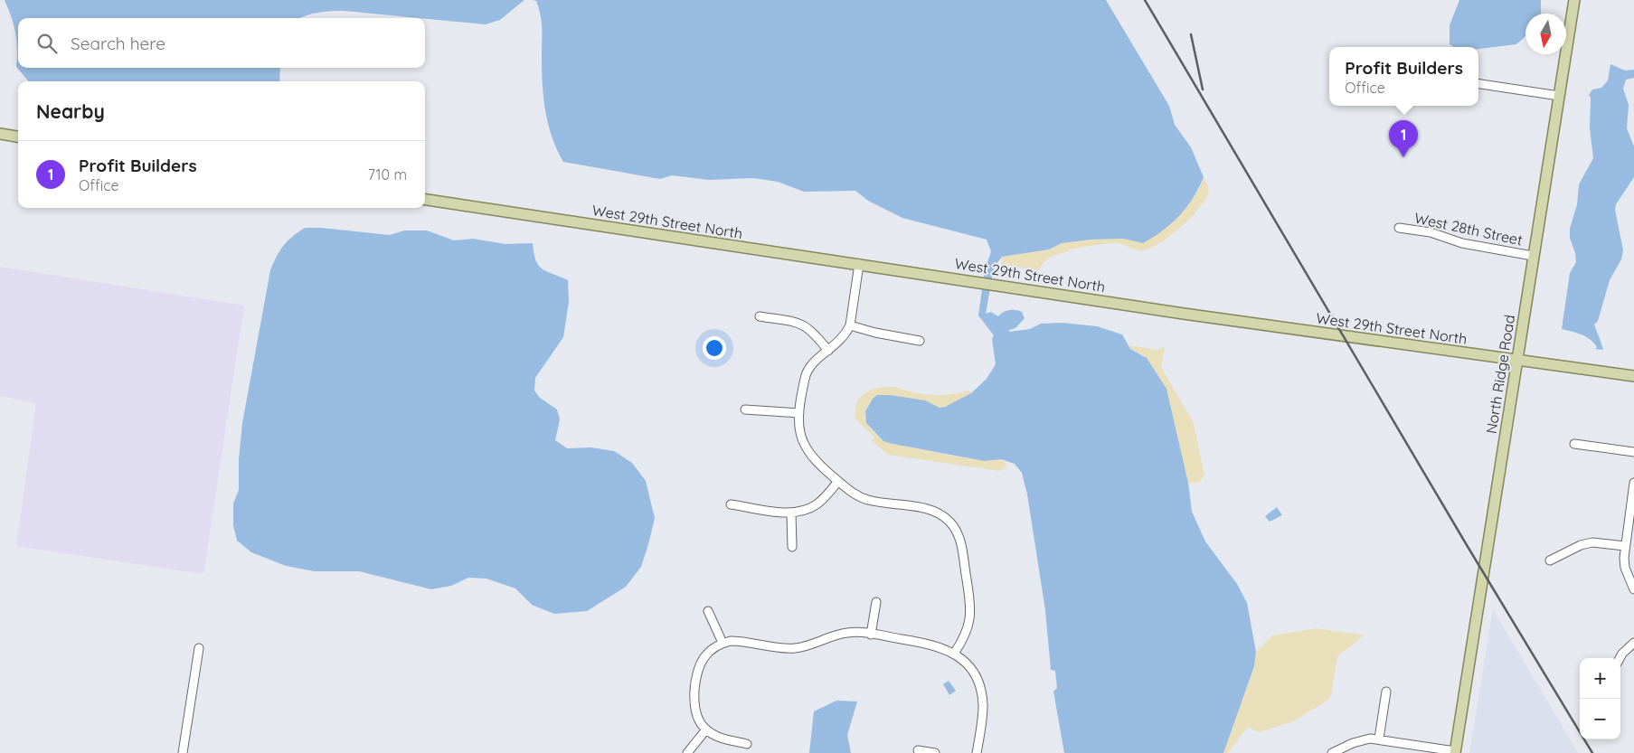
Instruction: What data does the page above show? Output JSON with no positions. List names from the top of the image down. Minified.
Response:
{"streets":{"main road":["West 29th Street North","North Ridge Road"],"street":["West 28th Street"]},"crossings":[["West 29th Street North","North Ridge Road"],["West 28th Street","North Ridge Road"]],"north":"bottom","page":{"search":"Search here","popup":["Profit Builders","Office"],"heading":"Nearby","pins":"1","list":[{"mark":"1","name":"Profit Builders","note":"Office","value":"710 m"}],"map_buttons":["+","−"]}}
